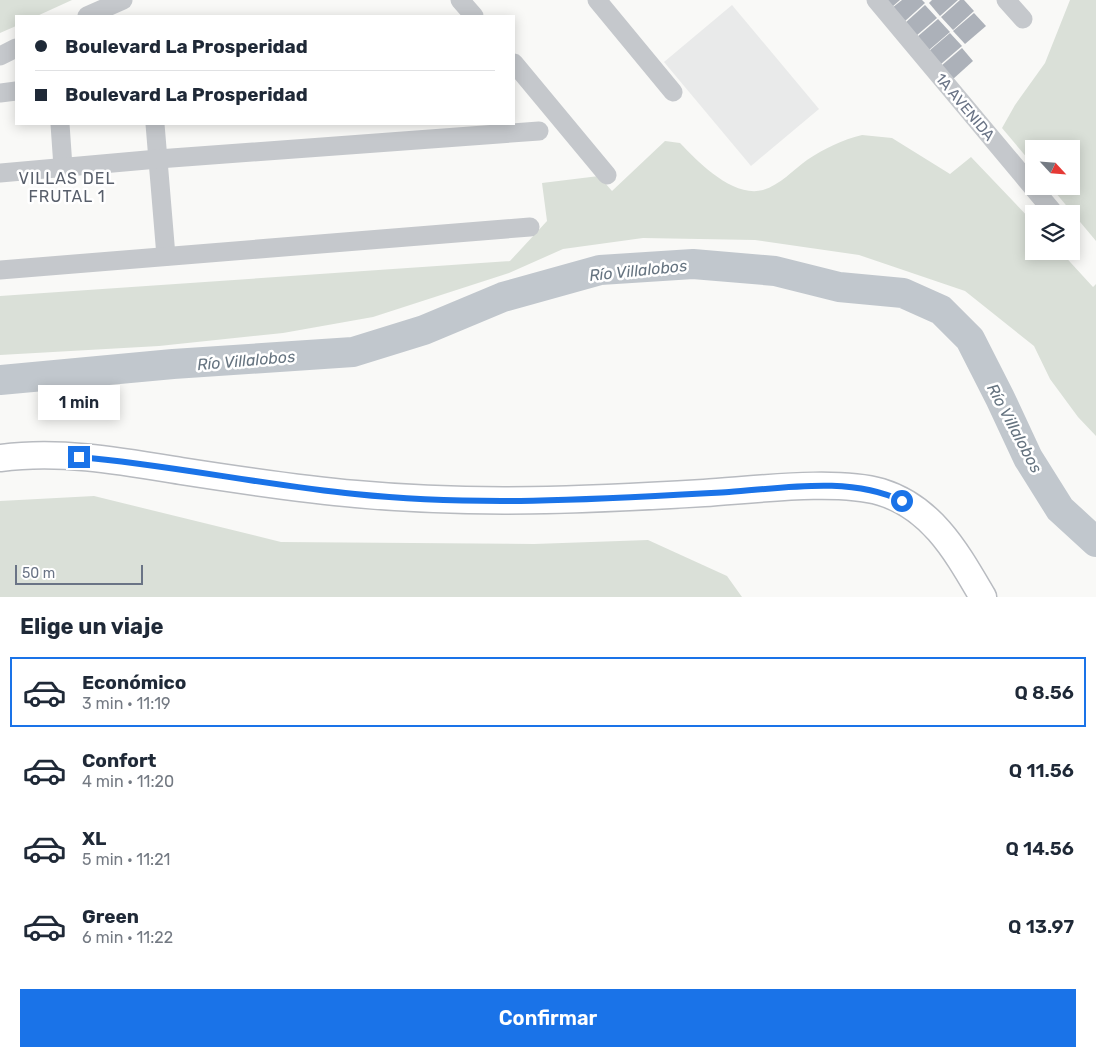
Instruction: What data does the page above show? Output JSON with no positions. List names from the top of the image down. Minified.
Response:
{"streets":{"street":["1A AVENIDA"]},"districts":["VILLAS DEL FRUTAL 1"],"water":["Río Villalobos"],"scale_bar":"50 m","north":"bottom right","page":{"banner":["Boulevard La Prosperidad","Boulevard La Prosperidad"],"bubble":"1 min","scale":"50 m","heading":"Elige un viaje","list":[{"name":"Económico","note":"3 min · 11:19","value":"Q 8.56"},{"name":"Confort","note":"4 min · 11:20","value":"Q 11.56"},{"name":"XL","note":"5 min · 11:21","value":"Q 14.56"},{"name":"Green","note":"6 min · 11:22","value":"Q 13.97"}],"buttons":"Confirmar"}}
